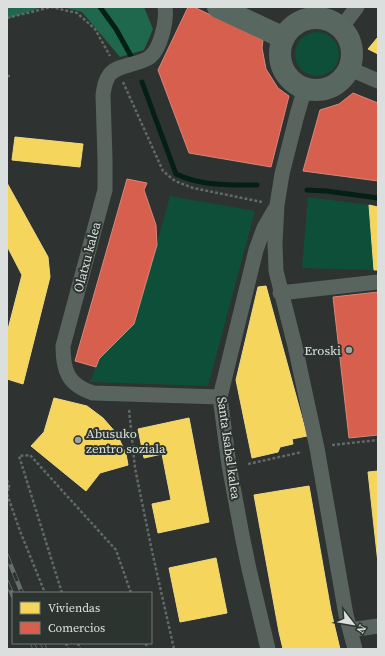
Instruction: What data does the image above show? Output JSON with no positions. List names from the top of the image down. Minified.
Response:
{"streets":{"street":["Olatxu kalea","Santa Isabel kalea"]},"crossings":[["Olatxu kalea","Santa Isabel kalea"]],"places":["Eroski","Abusuko zentro soziala"],"legend":["Viviendas","Comercios"],"north":"bottom right"}
